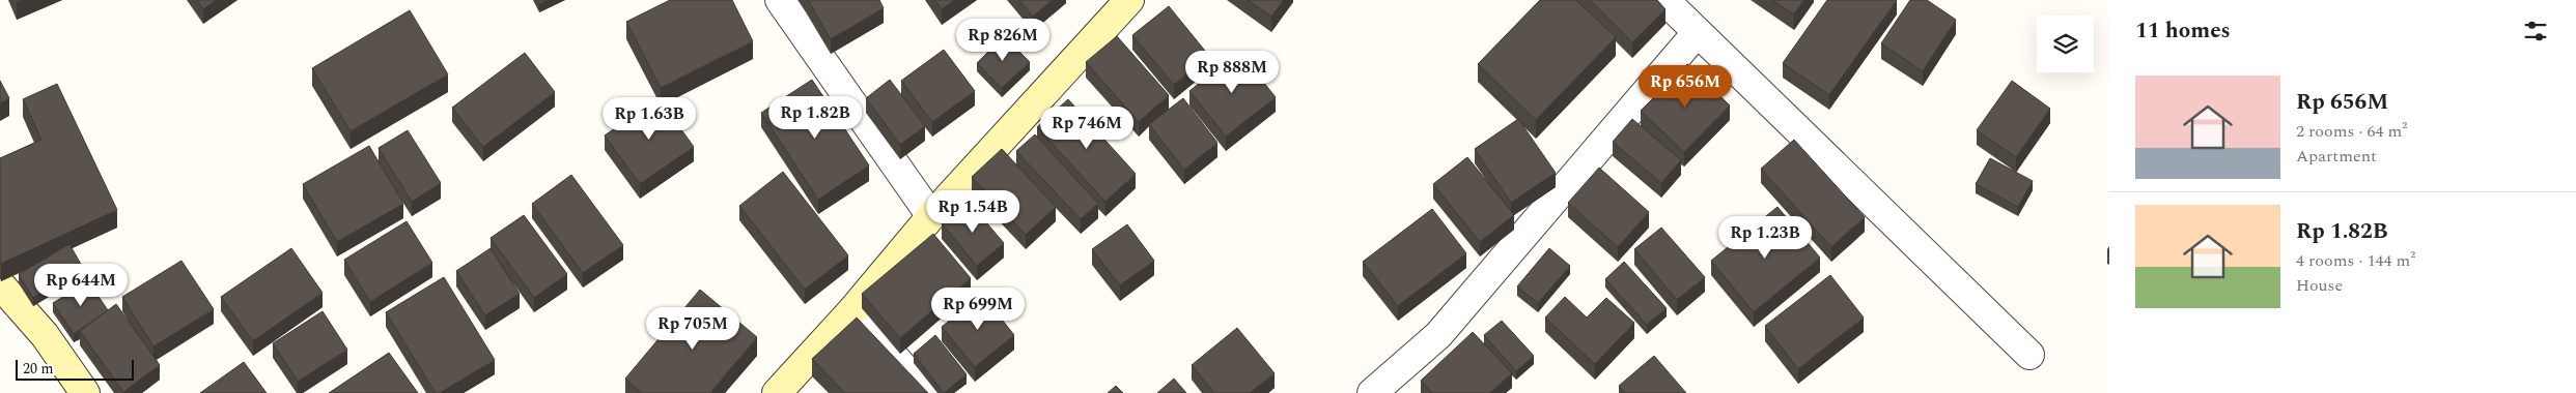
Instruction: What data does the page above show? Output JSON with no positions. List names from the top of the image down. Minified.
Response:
{"scale_bar":"20 m","page":{"heading":"11 homes","price":["Rp 826M","Rp 888M","Rp 656M","Rp 1.82B","Rp 1.63B","Rp 746M","Rp 1.54B","Rp 1.23B","Rp 644M","Rp 699M","Rp 705M"],"list":[{"name":"Rp 656M","note":"2 rooms · 64 m² · Apartment"},{"name":"Rp 1.82B","note":"4 rooms · 144 m² · House"}],"scale":"20 m"}}
